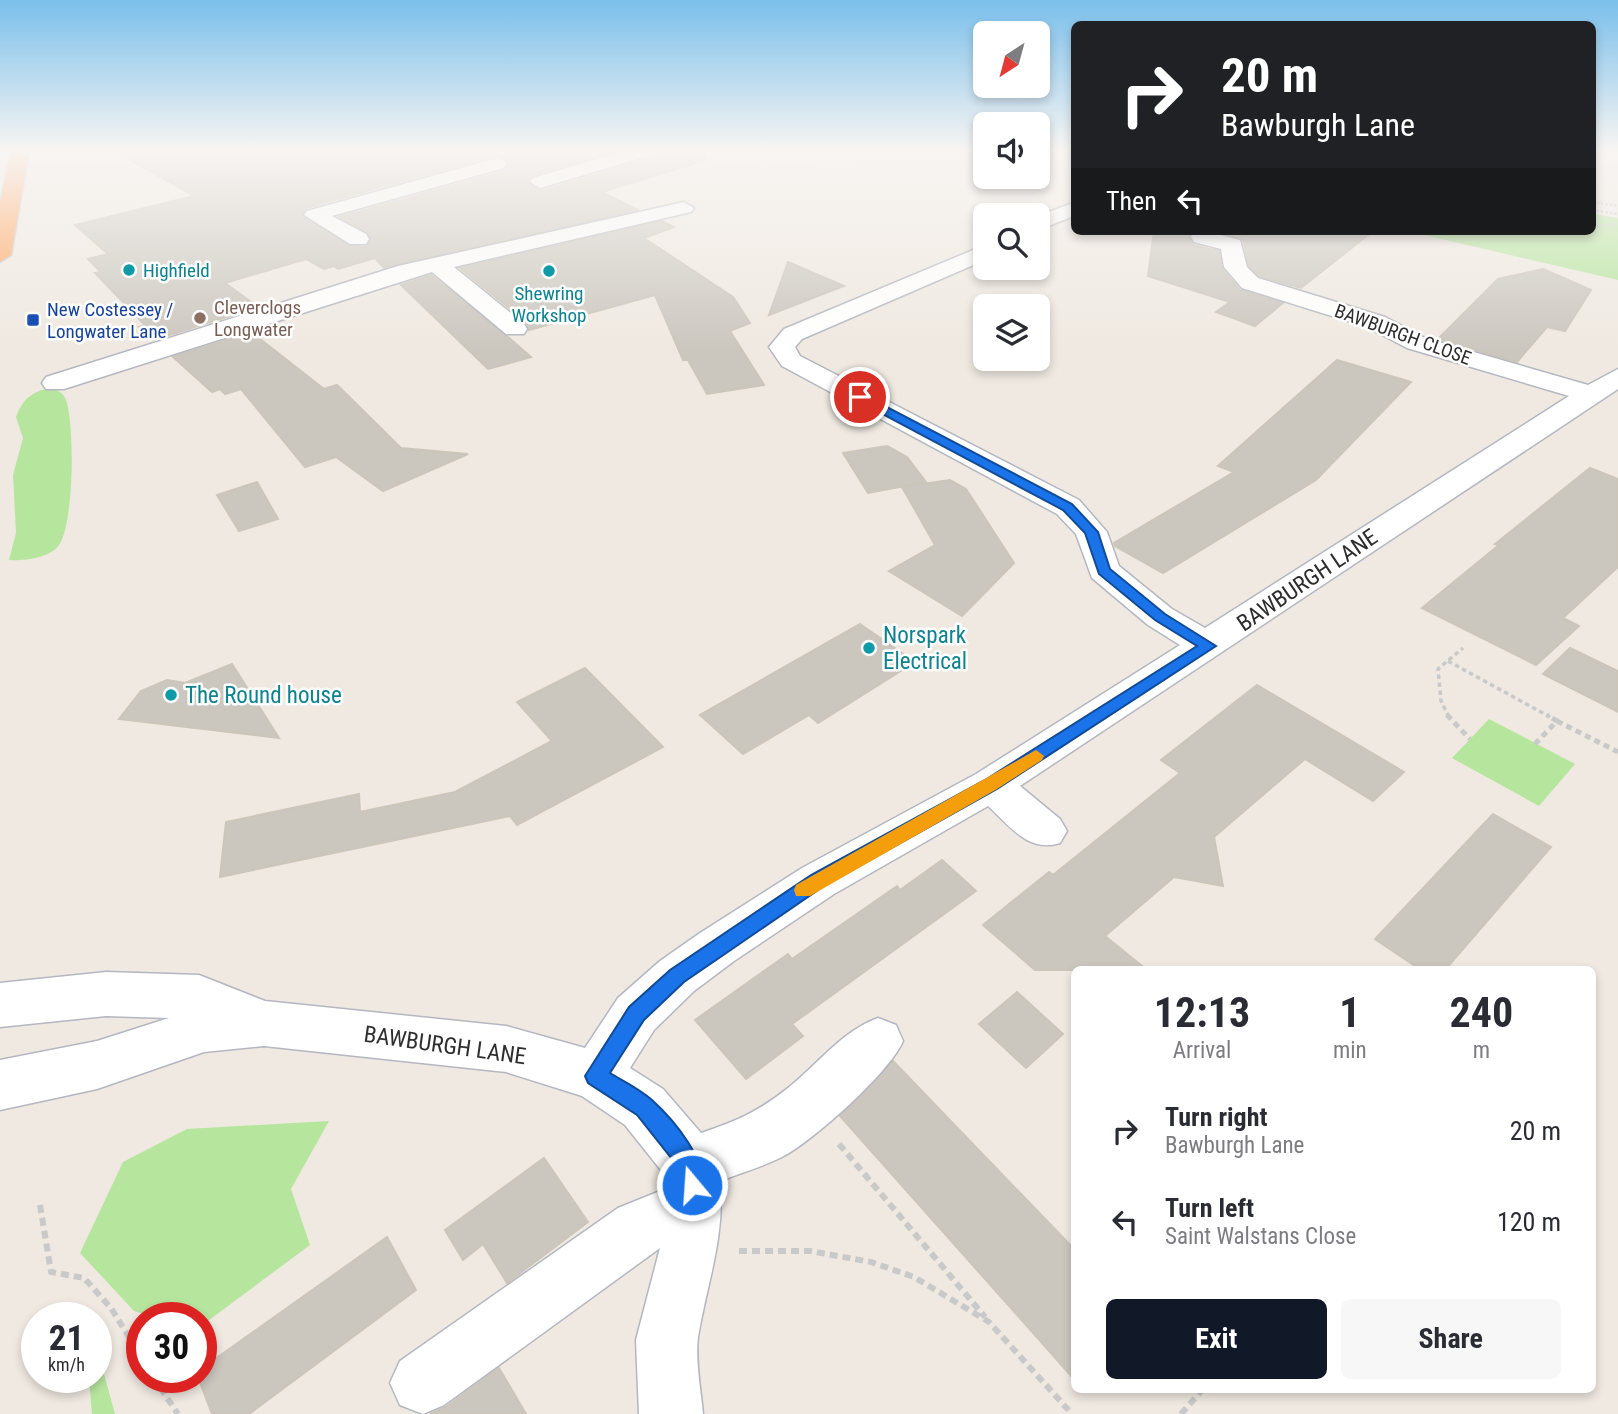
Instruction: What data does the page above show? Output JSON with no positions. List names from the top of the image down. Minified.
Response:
{"streets":{"street":["BAWBURGH CLOSE","BAWBURGH LANE"]},"crossings":[["BAWBURGH CLOSE","BAWBURGH LANE"]],"places":{"other":["Highfield","Shewring Workshop","Cleverclogs Longwater","Norspark Electrical","The Round house"],"transit":["New Costessey / Longwater Lane"]},"north":"bottom left","page":{"turn":["20 m","Bawburgh Lane"],"then":"Then","eta":["12:13","Arrival","1","min","240","m"],"list":[{"name":"Turn right","note":"Bawburgh Lane","value":"20 m"},{"name":"Turn left","note":"Saint Walstans Close","value":"120 m"}],"buttons":["Exit","Share"],"speed":"21 km/h","limit":"30"}}
